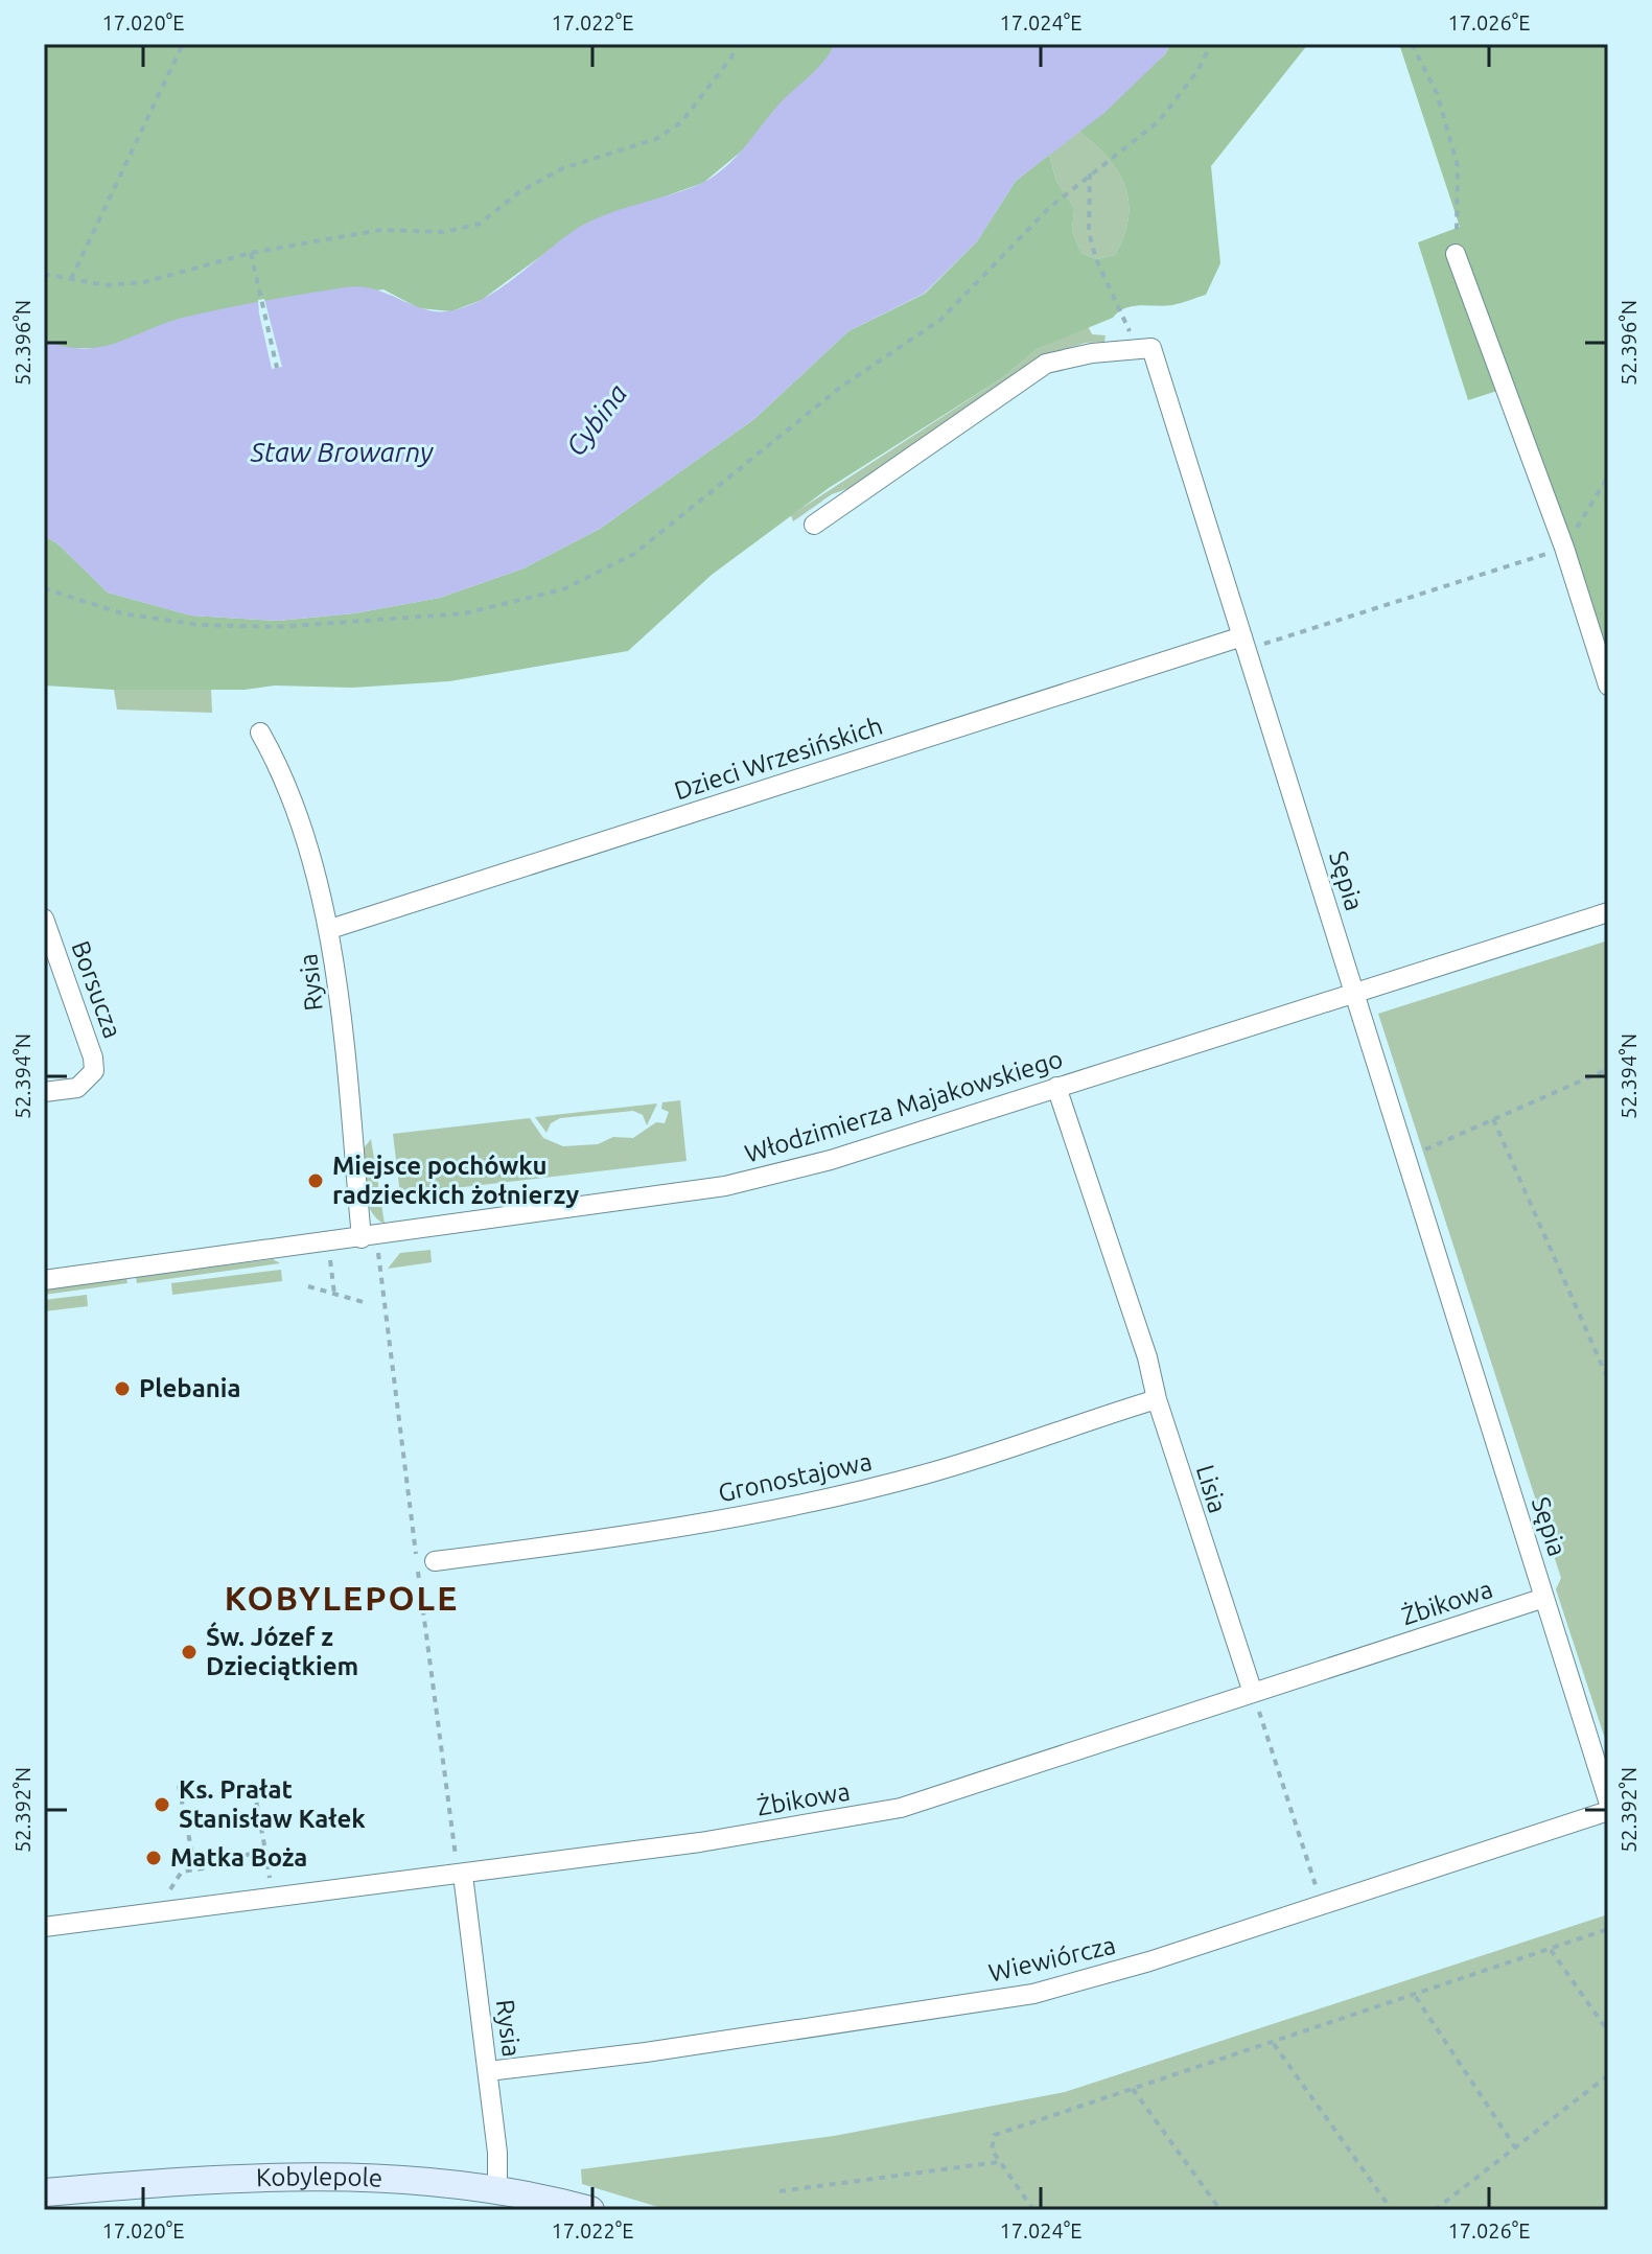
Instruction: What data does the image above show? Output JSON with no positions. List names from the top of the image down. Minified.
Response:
{"streets":{"street":["Dzieci Wrzesińskich","Sępia","Rysia","Borsucza","Włodzimierza Majakowskiego","Gronostajowa","Lisia","Żbikowa","Wiewiórcza","Kobylepole"]},"crossings":[["Dzieci Wrzesińskich","Sępia"],["Dzieci Wrzesińskich","Rysia"],["Sępia","Włodzimierza Majakowskiego"],["Sępia","Żbikowa"],["Rysia","Włodzimierza Majakowskiego"],["Rysia","Żbikowa"],["Rysia","Wiewiórcza"],["Rysia","Kobylepole"],["Włodzimierza Majakowskiego","Lisia"],["Gronostajowa","Lisia"],["Lisia","Żbikowa"]],"districts":["KOBYLEPOLE"],"water":["Cybina","Staw Browarny"],"places":["Miejsce pochówku radzieckich żołnierzy","Plebania","Św. Józef z Dzieciątkiem","Ks. Prałat Stanisław Kałek","Matka Boża"],"coordinates":["17.020°E","17.022°E","17.024°E","17.026°E","52.396°N","52.394°N","52.392°N"]}
